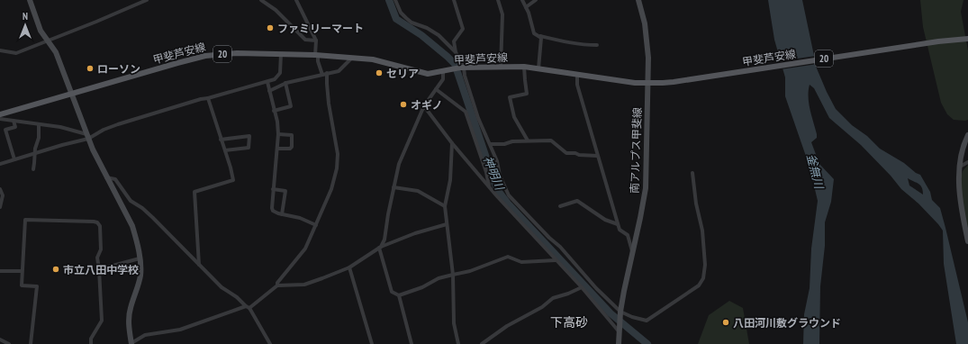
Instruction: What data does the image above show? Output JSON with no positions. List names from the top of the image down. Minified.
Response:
{"streets":{"main road":["甲斐芦安線","20","南アルプス甲斐線"]},"crossings":[["甲斐芦安線","南アルプス甲斐線"]],"districts":["下高砂"],"water":["釜無川","神明川"],"places":["ファミリーマート","ローソン","セリア","オギノ","市立八田中学校","八田河川敷グラウンド"],"north":"top"}
